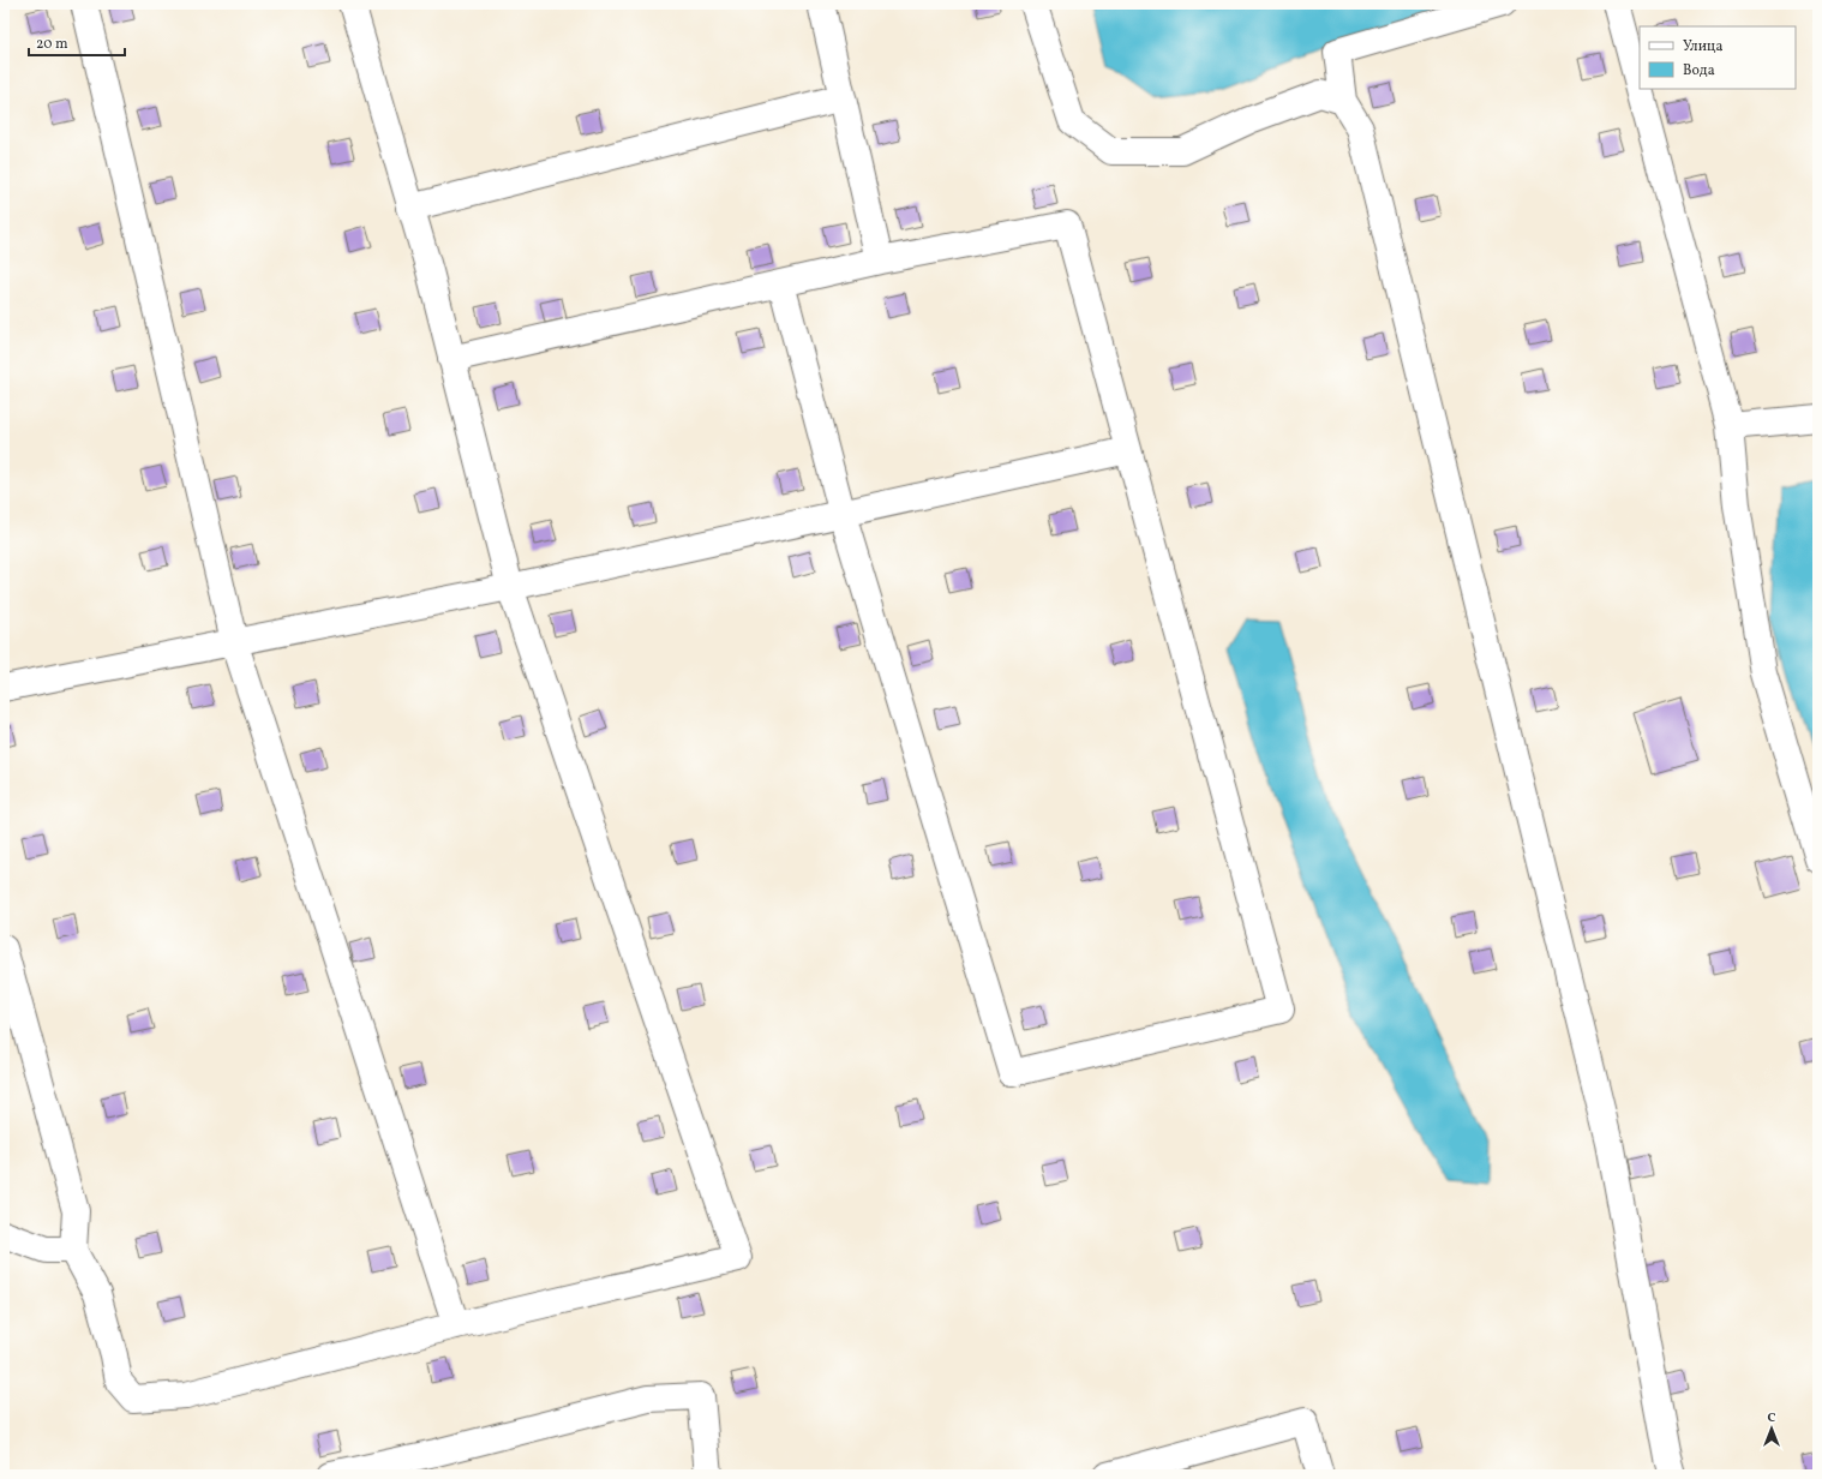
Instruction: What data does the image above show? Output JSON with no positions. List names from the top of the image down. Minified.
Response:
{"legend":["Улица","Вода"],"scale_bar":"20 m","north":"top"}
